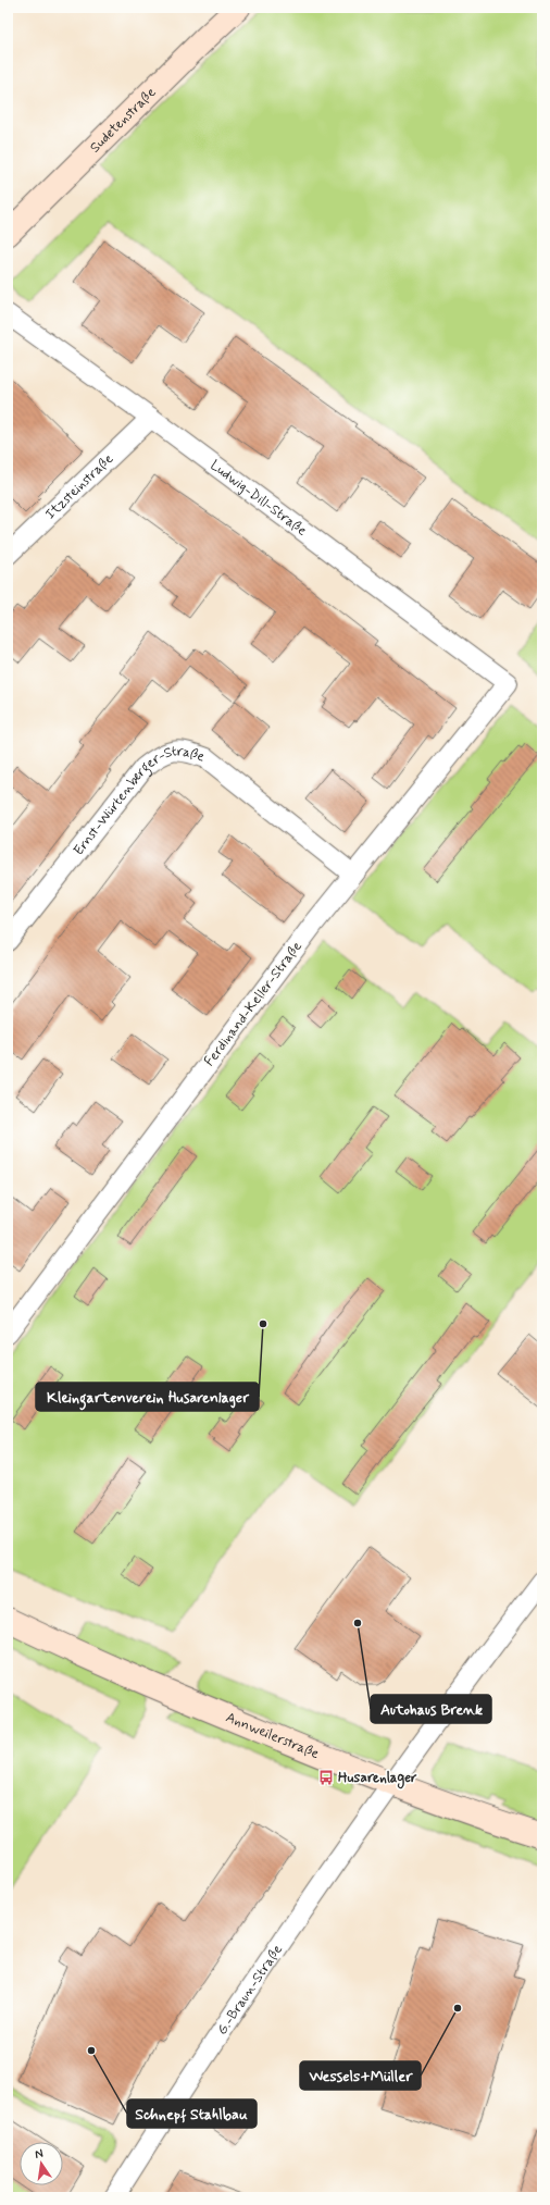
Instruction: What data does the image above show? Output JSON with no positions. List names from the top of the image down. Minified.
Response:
{"streets":{"street":["Sudetenstraße","Itzsteinstraße","Ludwig-Dill-Straße","Ernst-Würtenberger-Straße","Ferdinand-Keller-Straße","Annweilerstraße","G.-Braun-Straße"]},"crossings":[["Itzsteinstraße","Ludwig-Dill-Straße"],["Ludwig-Dill-Straße","Ferdinand-Keller-Straße"],["Ernst-Würtenberger-Straße","Ferdinand-Keller-Straße"],["Annweilerstraße","G.-Braun-Straße"]],"places":{"other":["Kleingartenverein Husarenlager","Autohaus Brenk","Wessels+Müller","Schnepf Stahlbau"],"bus stop":["Husarenlager"]},"north":"top"}
